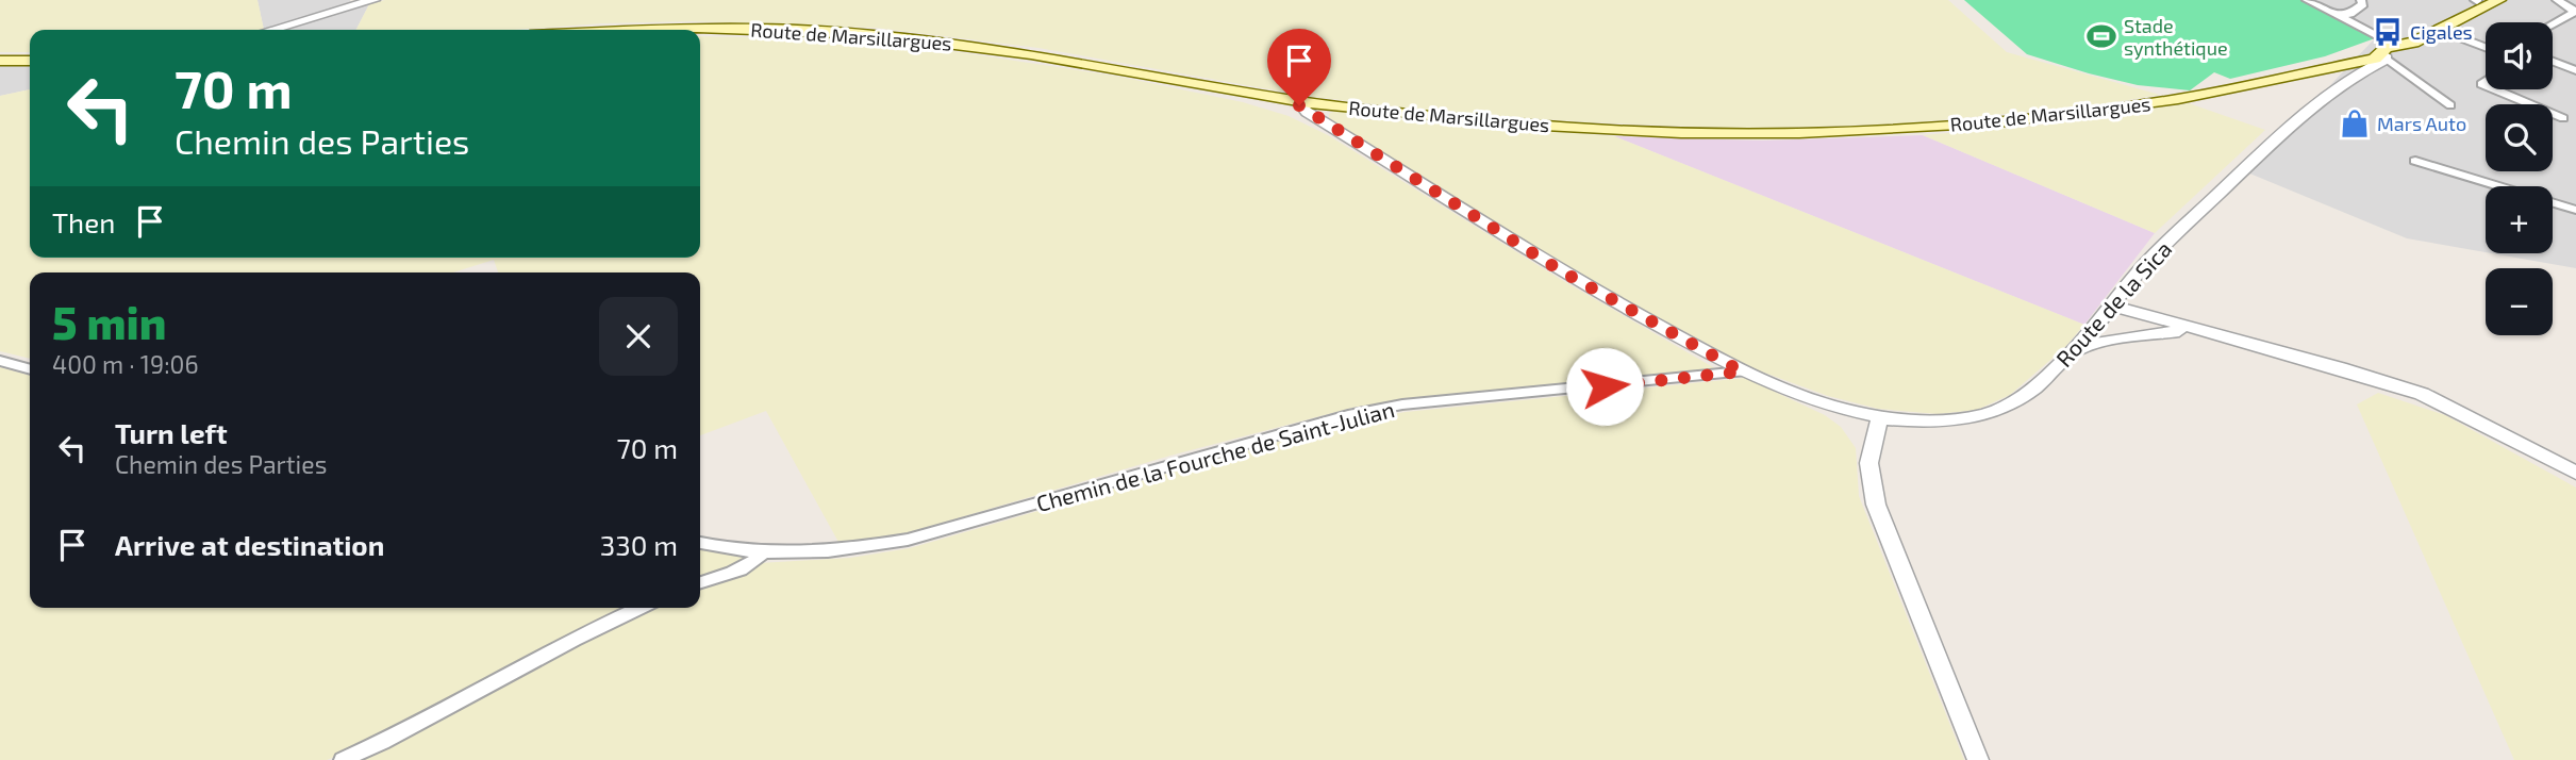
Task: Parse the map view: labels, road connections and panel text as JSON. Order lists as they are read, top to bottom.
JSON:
{
  "streets": {
    "main road": ["Route de Marsillargues"],
    "street": ["Route de la Sica", "Chemin de la Fourche de Saint-Julian"]
  },
  "crossings": [
    ["Route de Marsillargues", "Route de la Sica"],
    ["Route de la Sica", "Chemin de la Fourche de Saint-Julian"]
  ],
  "places": {
    "bus stop": ["Cigales"],
    "sports": ["Stade synthétique"],
    "shop": ["Mars Auto"]
  },
  "page": {
    "map_buttons": ["+", "−"],
    "turn": ["70 m", "Chemin des Parties"],
    "then": "Then",
    "heading": ["5 min", "400 m · 19:06"],
    "list": [
      {
        "name": "Turn left",
        "note": "Chemin des Parties",
        "value": "70 m"
      },
      {
        "name": "Arrive at destination",
        "value": "330 m"
      }
    ]
  }
}
